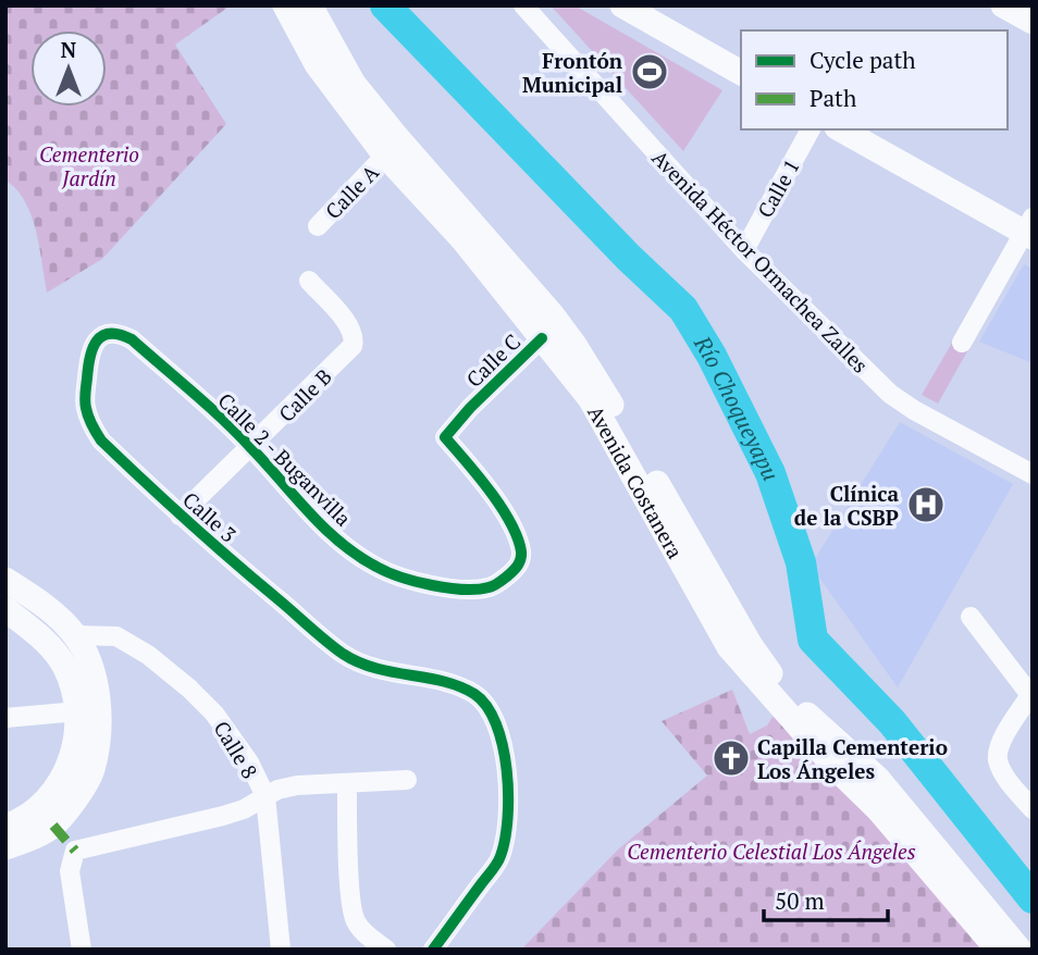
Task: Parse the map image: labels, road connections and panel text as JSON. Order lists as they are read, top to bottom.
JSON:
{
  "streets": {
    "main road": ["Avenida Costanera"],
    "street": [
      "Calle 1",
      "Calle A",
      "Avenida Héctor Ormachea Zalles",
      "Calle C",
      "Calle B",
      "Calle 2 - Buganvilla",
      "Calle 3",
      "Calle 8"
    ]
  },
  "crossings": [
    ["Calle 1", "Avenida Héctor Ormachea Zalles"],
    ["Calle A", "Avenida Costanera"],
    ["Calle C", "Calle 2 - Buganvilla"],
    ["Calle C", "Avenida Costanera"],
    ["Calle B", "Calle 2 - Buganvilla"],
    ["Calle B", "Calle 3"],
    ["Calle 2 - Buganvilla", "Calle 3"]
  ],
  "water": ["Río Choqueyapu"],
  "parks": ["Cementerio Jardín", "Cementerio Celestial Los Ángeles"],
  "places": {
    "sports": ["Frontón Municipal"],
    "hospital": ["Clínica de la CSBP"],
    "church": ["Capilla Cementerio Los Ángeles"]
  },
  "legend": ["Cycle path", "Path"],
  "scale_bar": "50 m",
  "north": "top"
}
